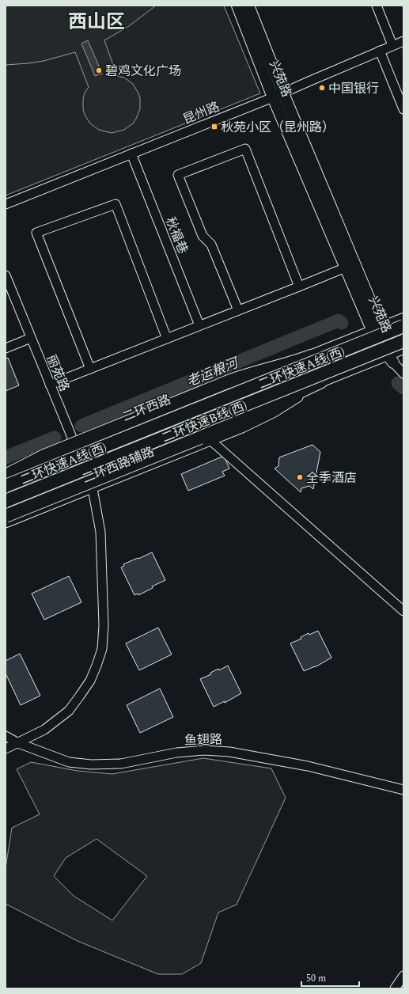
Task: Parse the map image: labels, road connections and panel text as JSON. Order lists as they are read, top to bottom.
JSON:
{
  "streets": {
    "highway": ["二环快速A线(西)", "二环快速B线(西)"],
    "main road": ["兴苑路", "二环西路"],
    "street": [
      "昆州路",
      "秋福巷",
      "丽苑路",
      "二环西路辅路",
      "鱼翅路"
    ]
  },
  "crossings": [
    ["兴苑路", "昆州路"],
    ["兴苑路", "二环西路"],
    ["昆州路", "秋福巷"],
    ["丽苑路", "二环西路"],
    ["丽苑路", "二环西路辅路"],
    ["丽苑路", "鱼翅路"]
  ],
  "districts": ["西山区"],
  "water": ["老运粮河"],
  "places": {
    "other": ["碧鸡文化广场", "中国银行", "全季酒店"],
    "transit": ["秋苑小区（昆州路）"]
  },
  "scale_bar": "50 m"
}
